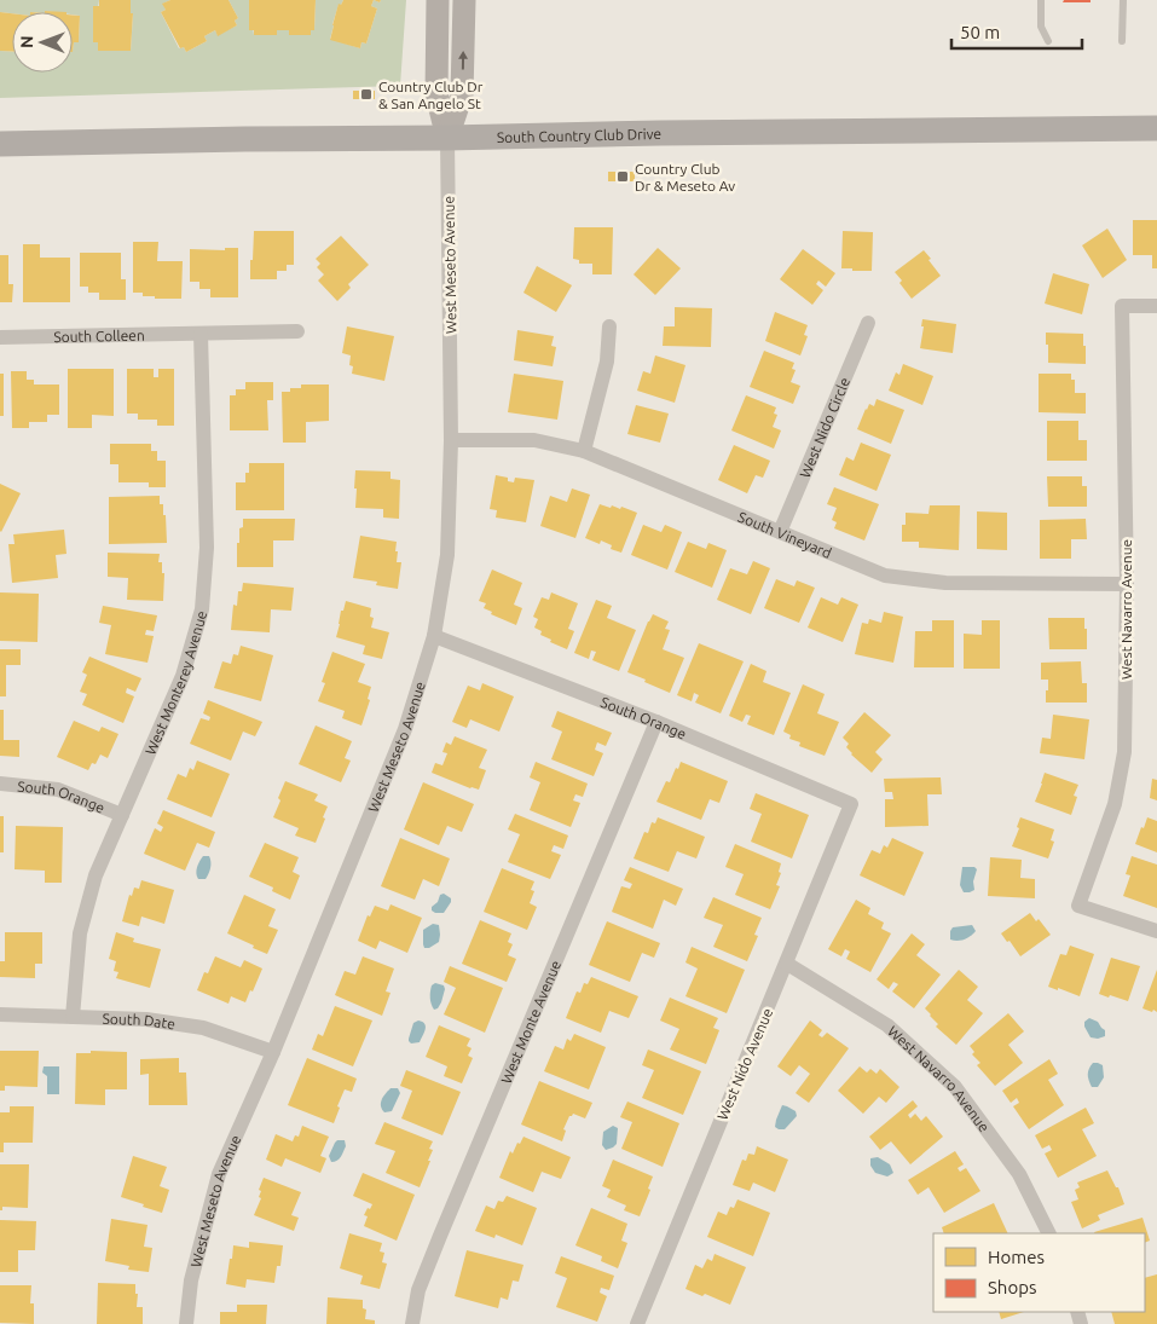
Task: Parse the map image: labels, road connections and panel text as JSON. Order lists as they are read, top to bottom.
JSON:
{
  "streets": {
    "main road": ["South Country Club Drive"],
    "street": [
      "West Meseto Avenue",
      "South Colleen",
      "West Nido Circle",
      "South Vineyard",
      "West Navarro Avenue",
      "West Monterey Avenue",
      "South Orange",
      "South Date",
      "West Monte Avenue",
      "West Nido Avenue"
    ]
  },
  "crossings": [
    ["South Country Club Drive", "West Meseto Avenue"],
    ["West Meseto Avenue", "South Vineyard"],
    ["West Meseto Avenue", "South Orange"],
    ["West Meseto Avenue", "South Date"],
    ["South Colleen", "West Monterey Avenue"],
    ["West Nido Circle", "South Vineyard"],
    ["South Vineyard", "West Navarro Avenue"],
    ["West Navarro Avenue", "West Nido Avenue"],
    ["West Monterey Avenue", "South Orange"],
    ["West Monterey Avenue", "South Date"],
    ["South Orange", "West Monte Avenue"],
    ["South Orange", "West Nido Avenue"]
  ],
  "places": {
    "transit": ["Country Club Dr & San Angelo St", "Country Club Dr & Meseto Av"]
  },
  "legend": ["Homes", "Shops"],
  "scale_bar": "50 m",
  "north": "left"
}
